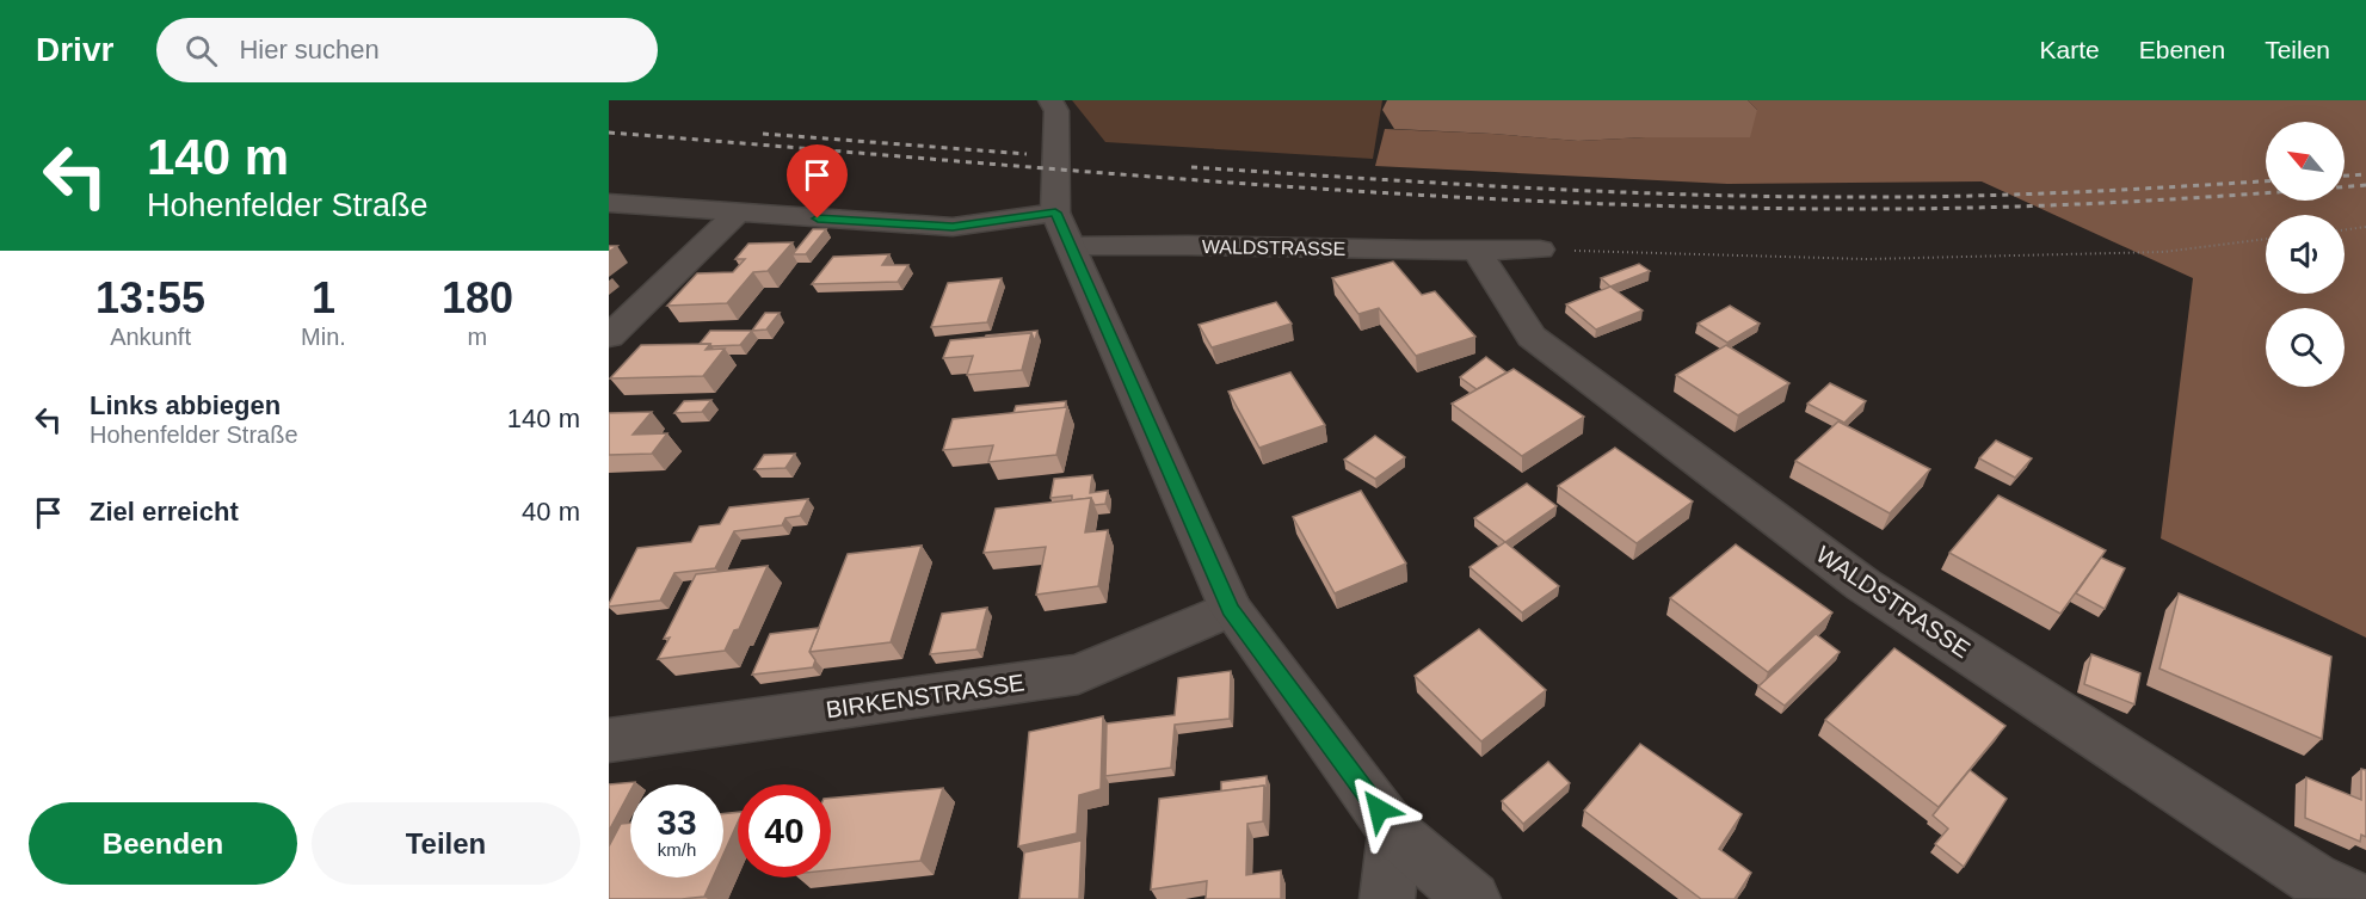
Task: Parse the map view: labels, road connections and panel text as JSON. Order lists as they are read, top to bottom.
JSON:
{
  "streets": {
    "street": ["WALDSTRASSE", "BIRKENSTRASSE"]
  },
  "north": "top left",
  "page": {
    "header": "Drivr",
    "search": "Hier suchen",
    "nav": ["Karte", "Ebenen", "Teilen"],
    "turn": ["140 m", "Hohenfelder Straße"],
    "eta": [
      "13:55",
      "Ankunft",
      "1",
      "Min.",
      "180",
      "m"
    ],
    "list": [
      {
        "name": "Links abbiegen",
        "note": "Hohenfelder Straße",
        "value": "140 m"
      },
      {
        "name": "Ziel erreicht",
        "value": "40 m"
      }
    ],
    "speed": "33 km/h",
    "limit": "40",
    "buttons": ["Beenden", "Teilen"]
  }
}
